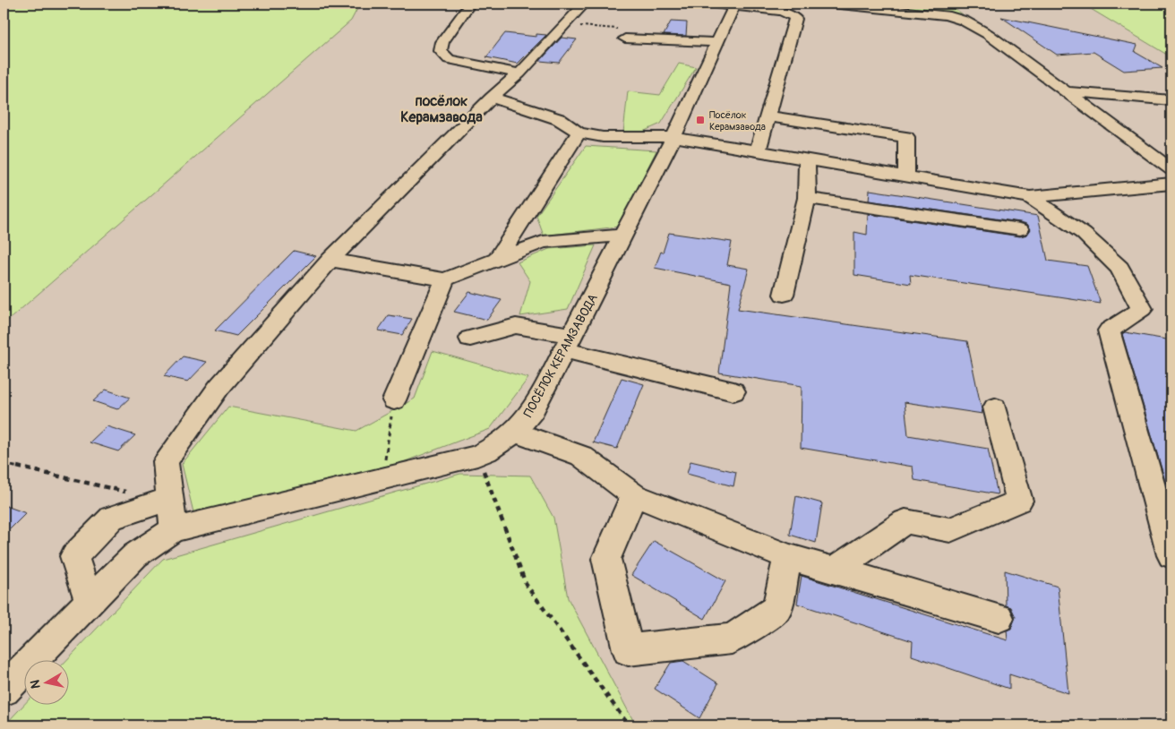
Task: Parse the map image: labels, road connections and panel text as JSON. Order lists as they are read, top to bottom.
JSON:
{
  "streets": {
    "street": ["ПОСЁЛОК КЕРАМЗАВОДА"]
  },
  "districts": ["посёлок Керамзавода"],
  "places": {
    "transit": ["Посёлок Керамзавода"]
  },
  "north": "left"
}
